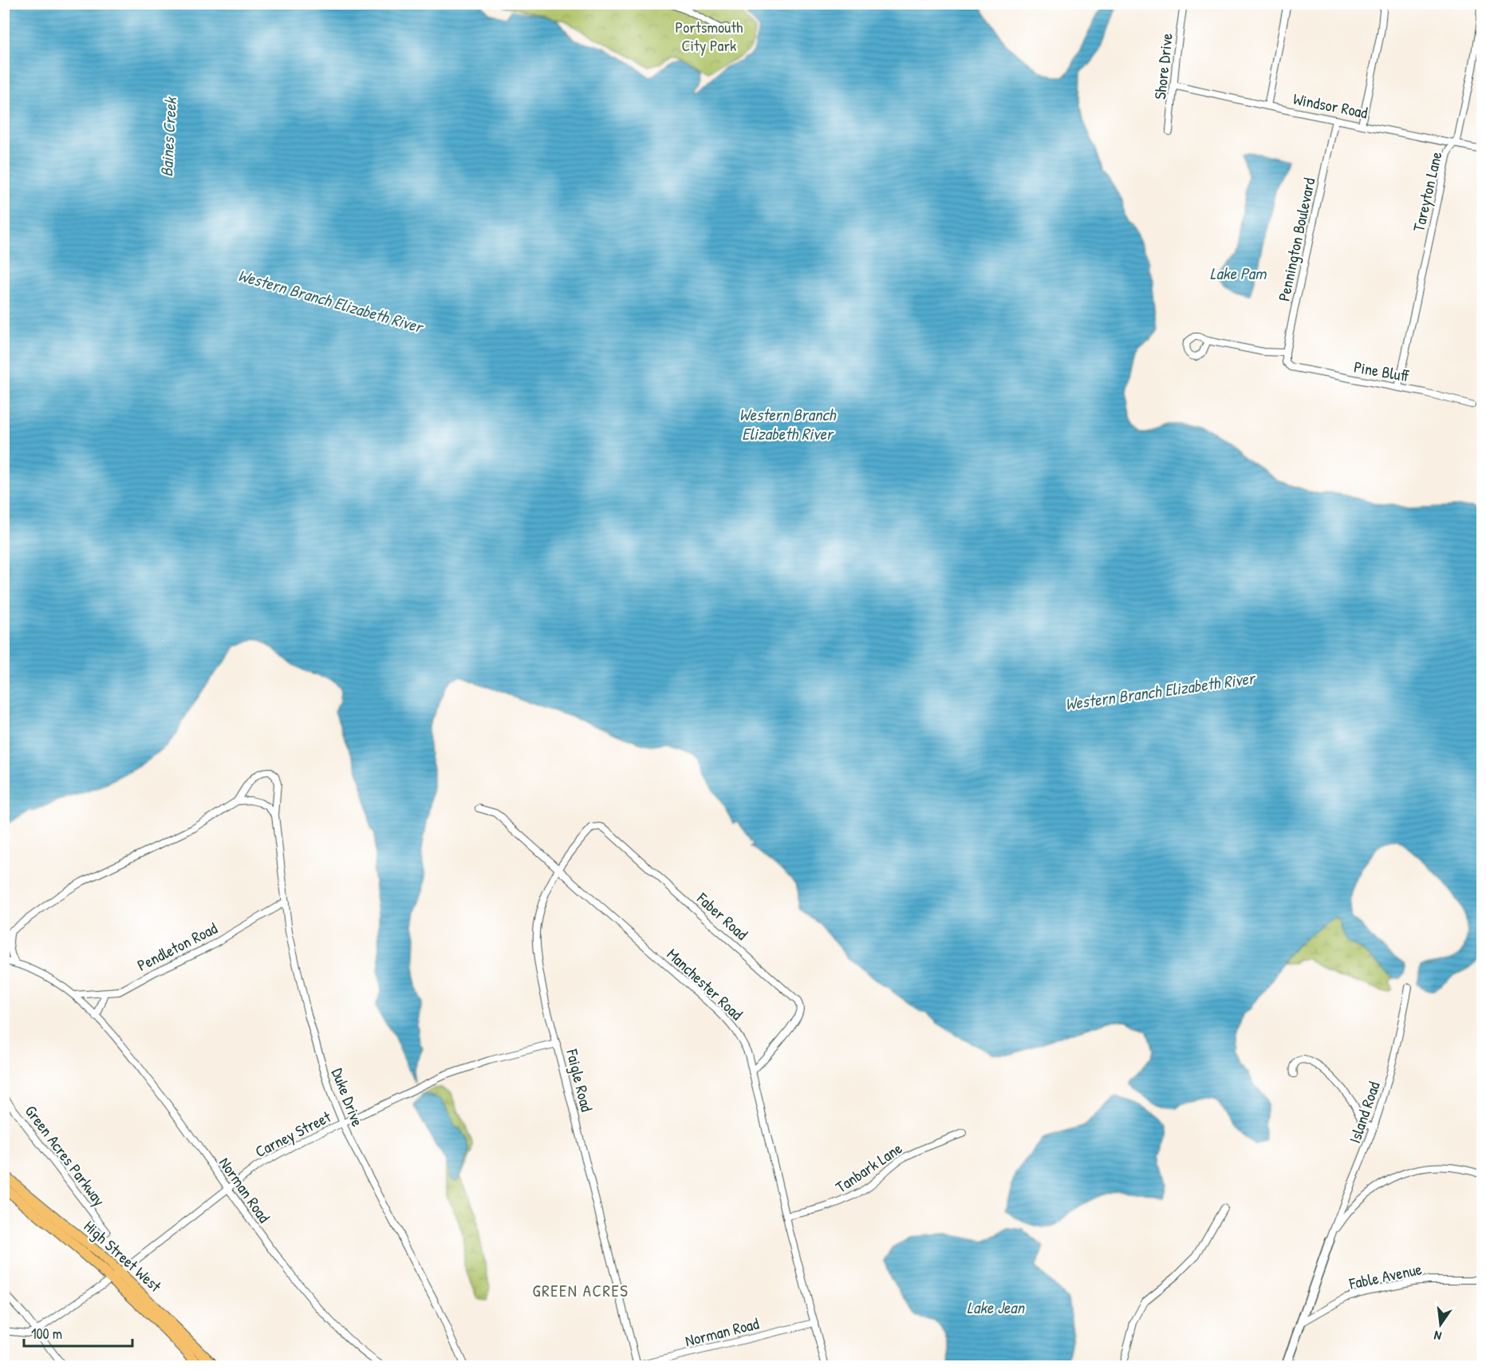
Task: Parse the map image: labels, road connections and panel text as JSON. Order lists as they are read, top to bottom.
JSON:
{
  "streets": {
    "main road": ["High Street West"],
    "street": [
      "Shore Drive",
      "Windsor Road",
      "Tareyton Lane",
      "Pennington Boulevard",
      "Pine Bluff",
      "Faber Road",
      "Pendleton Road",
      "Manchester Road",
      "Faigle Road",
      "Duke Drive",
      "Island Road",
      "Carney Street",
      "Green Acres Parkway",
      "Tanbark Lane",
      "Norman Road",
      "Fable Avenue"
    ]
  },
  "crossings": [
    ["Shore Drive", "Windsor Road"],
    ["Windsor Road", "Tareyton Lane"],
    ["Windsor Road", "Pennington Boulevard"],
    ["Tareyton Lane", "Pine Bluff"],
    ["Pennington Boulevard", "Pine Bluff"],
    ["Faber Road", "Manchester Road"],
    ["Faber Road", "Faigle Road"],
    ["Pendleton Road", "Duke Drive"],
    ["Pendleton Road", "Norman Road"],
    ["Manchester Road", "Faigle Road"],
    ["Manchester Road", "Tanbark Lane"],
    ["Manchester Road", "Norman Road"],
    ["Faigle Road", "Carney Street"],
    ["Faigle Road", "Norman Road"],
    ["Duke Drive", "Carney Street"],
    ["Carney Street", "Norman Road"],
    ["Carney Street", "High Street West"]
  ],
  "districts": ["GREEN ACRES"],
  "water": [
    "Baines Creek",
    "Lake Pam",
    "Western Branch Elizabeth River",
    "Lake Jean"
  ],
  "parks": ["Portsmouth City Park"],
  "scale_bar": "100 m",
  "north": "bottom"
}
